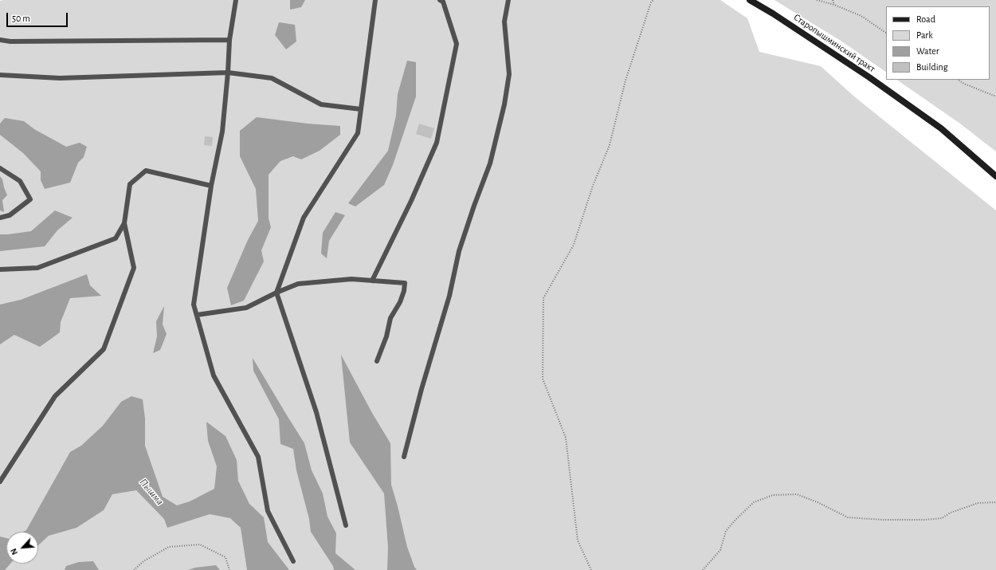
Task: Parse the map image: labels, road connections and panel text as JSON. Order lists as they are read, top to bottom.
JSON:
{
  "streets": {
    "street": ["Старопышминский тракт"]
  },
  "water": ["Пышма"],
  "legend": [
    "Road",
    "Park",
    "Water",
    "Building"
  ],
  "scale_bar": "50 m",
  "north": "bottom left"
}
